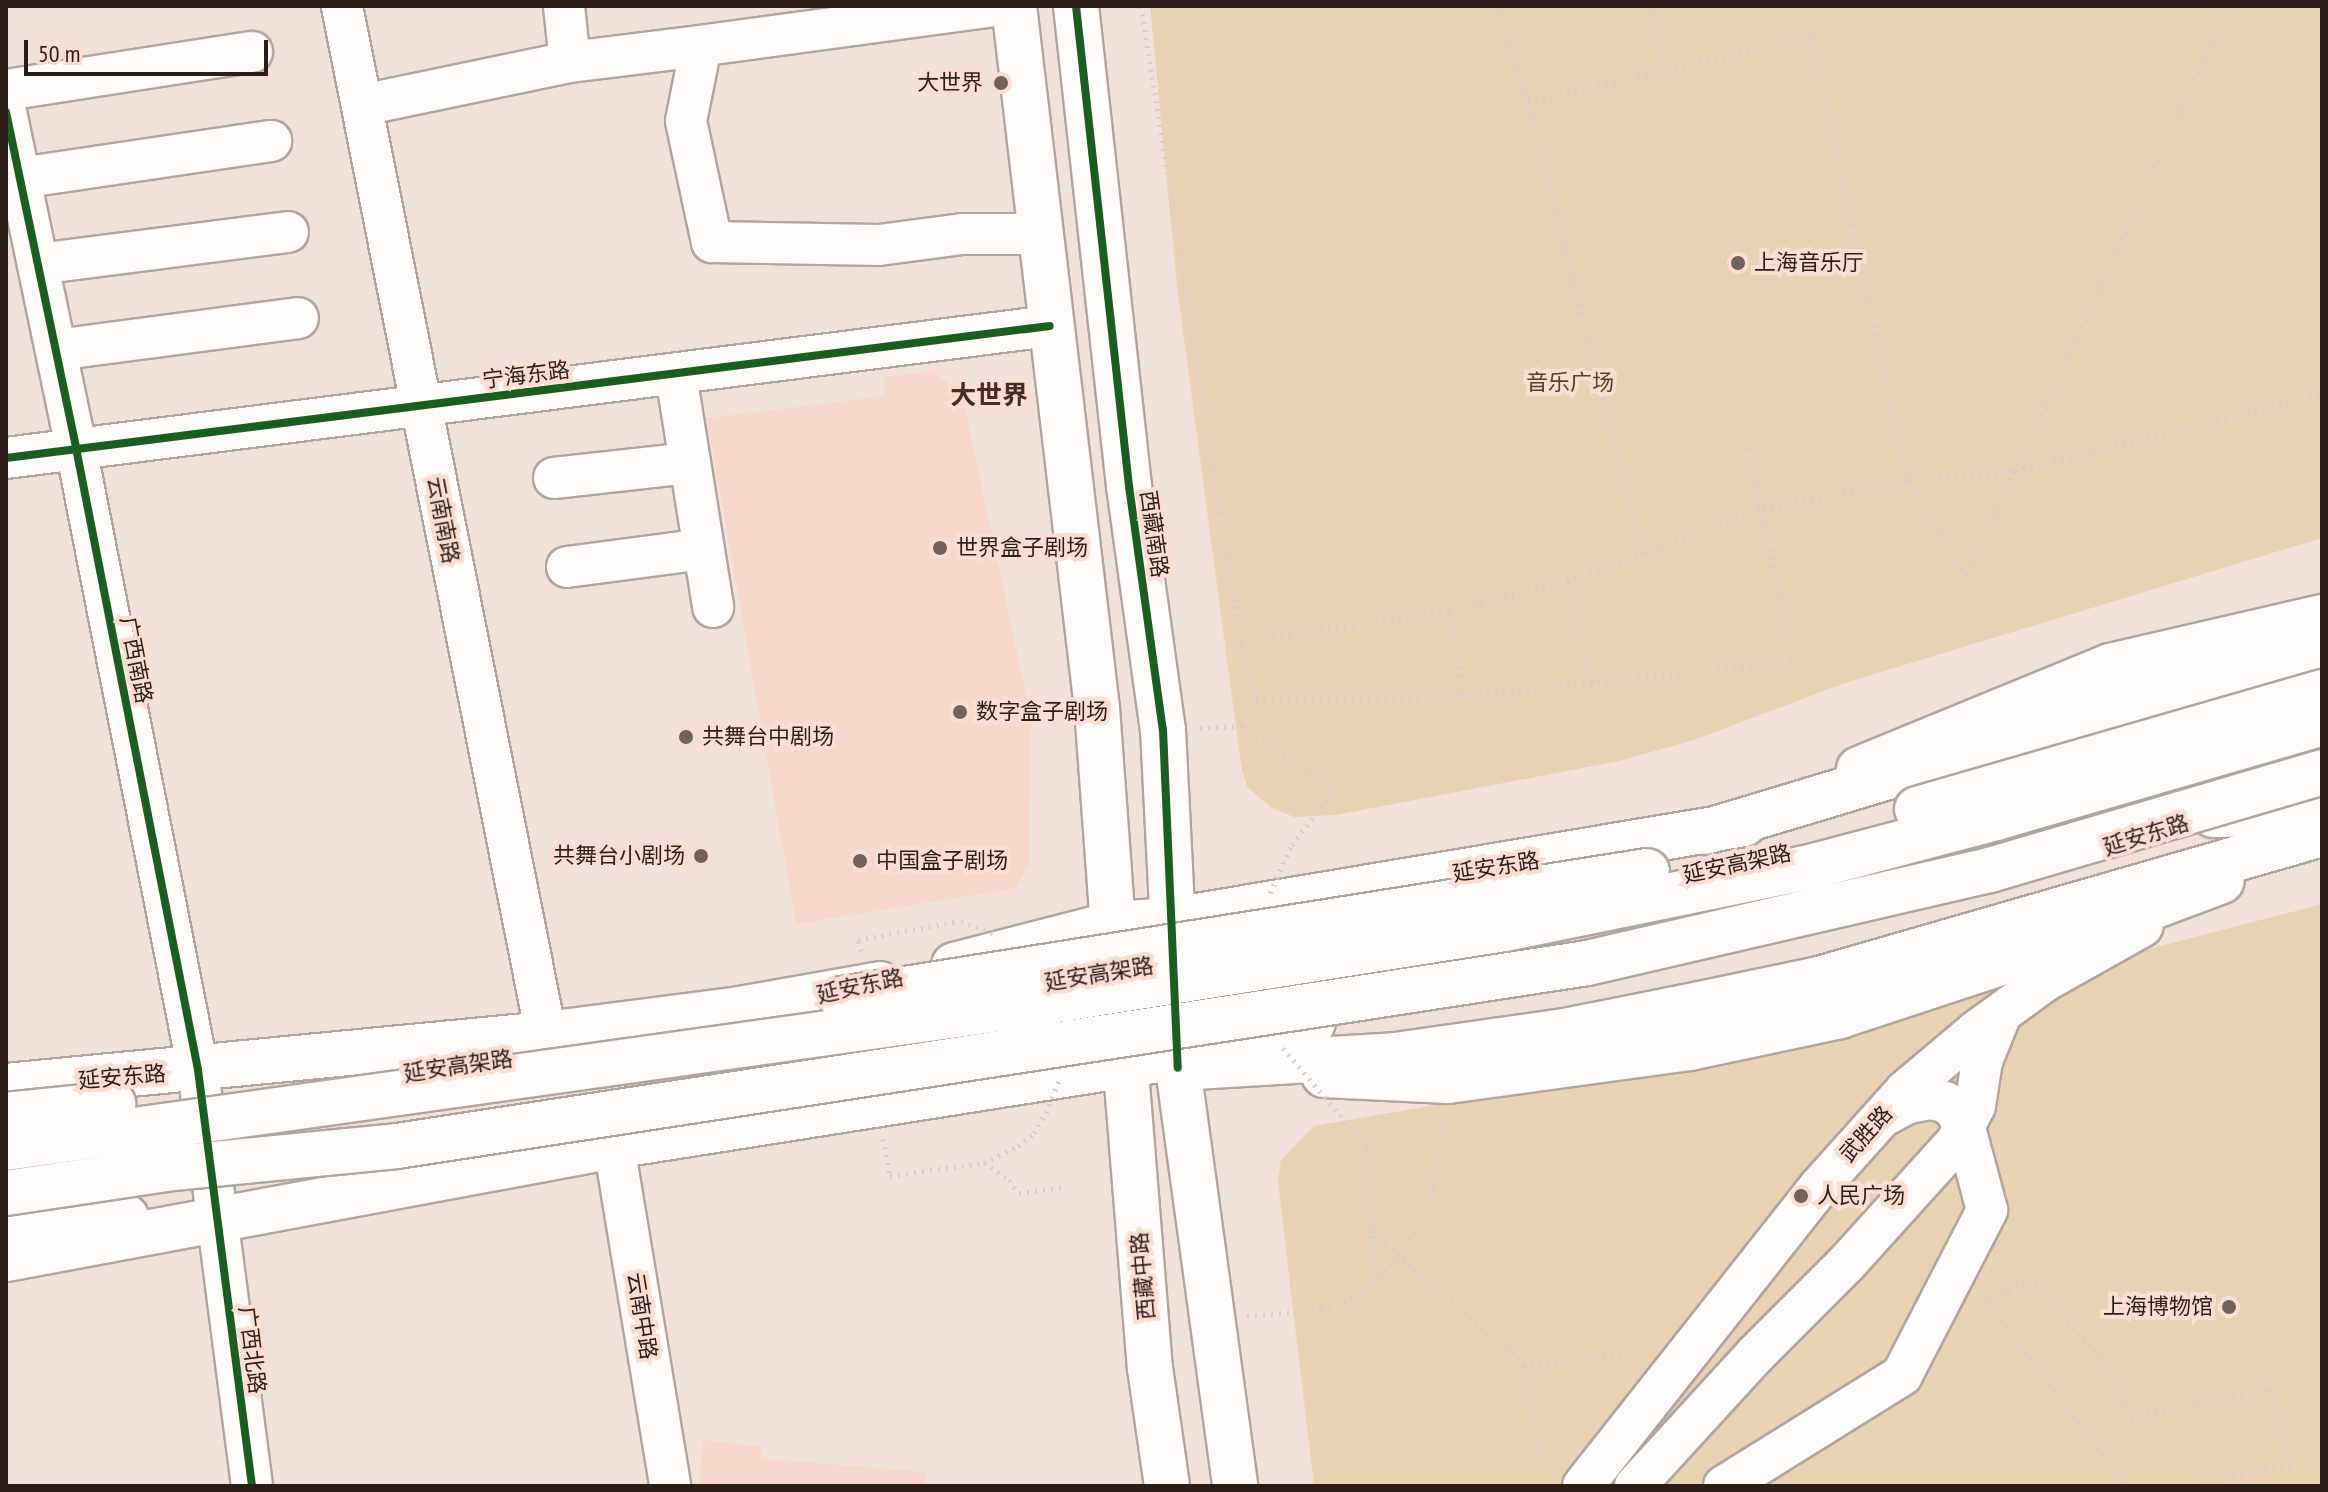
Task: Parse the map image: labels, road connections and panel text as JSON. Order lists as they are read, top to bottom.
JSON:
{
  "streets": {
    "main road": [
      "西藏南路",
      "延安东路",
      "延安高架路",
      "西藏中路"
    ],
    "street": [
      "宁海东路",
      "云南南路",
      "广西南路",
      "武胜路",
      "云南中路",
      "广西北路"
    ]
  },
  "crossings": [
    ["宁海东路", "云南南路"],
    ["宁海东路", "广西南路"],
    ["云南南路", "延安东路"],
    ["西藏南路", "延安东路"],
    ["广西南路", "延安东路"],
    ["广西南路", "广西北路"],
    ["延安东路", "武胜路"],
    ["延安东路", "西藏中路"],
    ["延安东路", "云南中路"],
    ["延安东路", "广西北路"]
  ],
  "districts": ["大世界"],
  "parks": ["音乐广场"],
  "places": [
    "大世界",
    "上海音乐厅",
    "世界盒子剧场",
    "数字盒子剧场",
    "共舞台中剧场",
    "共舞台小剧场",
    "中国盒子剧场",
    "人民广场",
    "上海博物馆"
  ],
  "scale_bar": "50 m"
}
